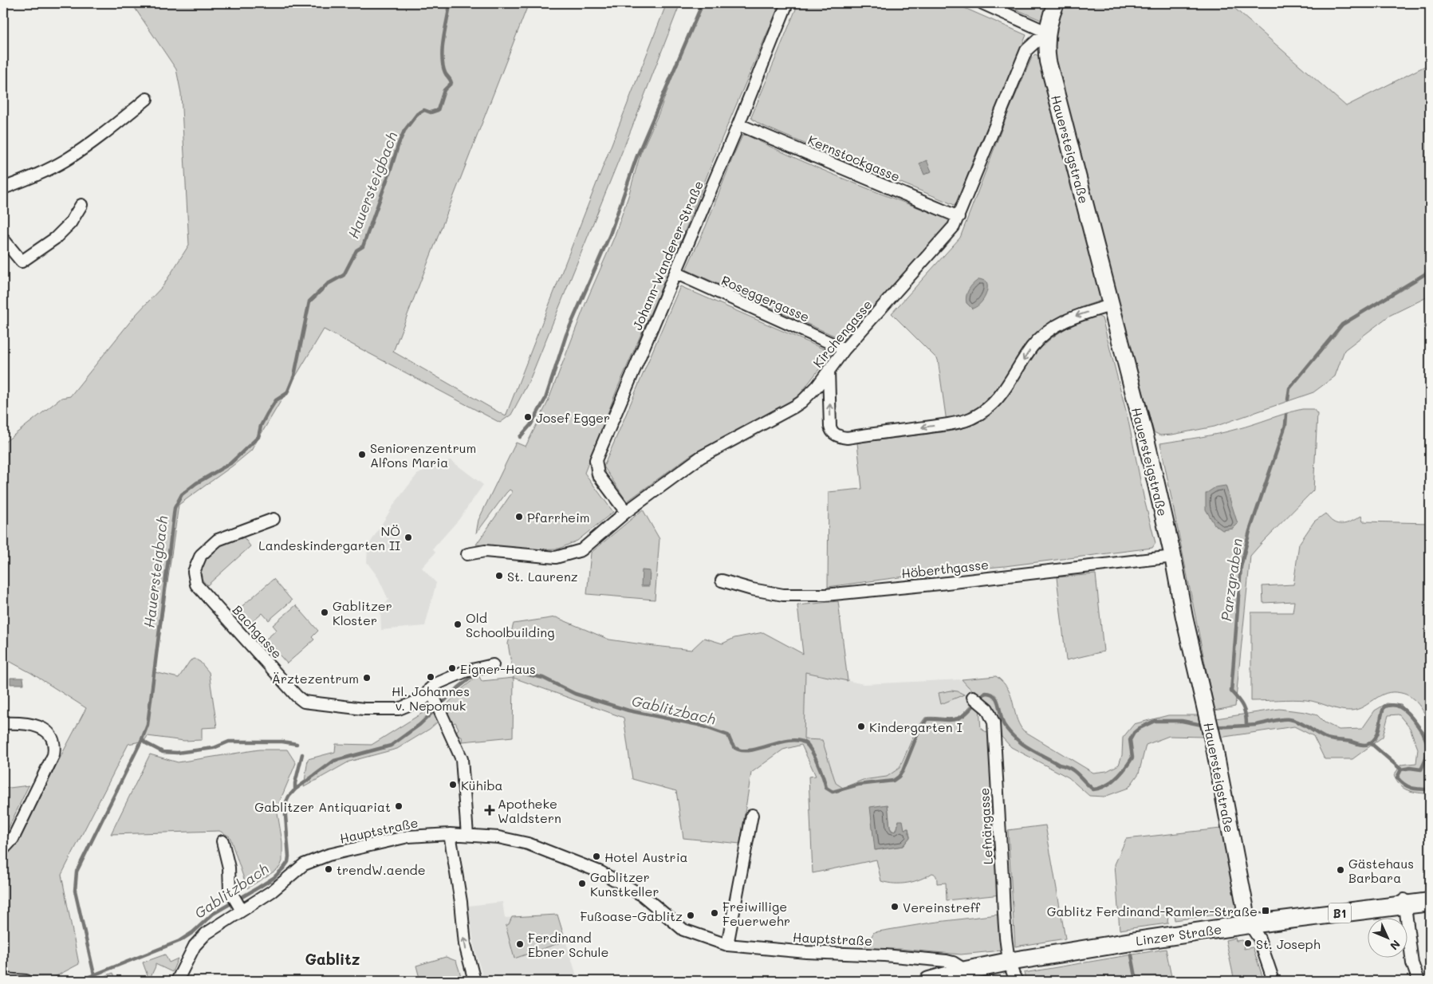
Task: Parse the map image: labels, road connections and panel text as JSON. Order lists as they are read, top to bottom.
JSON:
{
  "streets": {
    "main road": ["B1", "Linzer Straße"],
    "street": [
      "Hauersteigstraße",
      "Kernstockgasse",
      "Johann-Wanderer-Straße",
      "Roseggergasse",
      "Kirchengasse",
      "Höberthgasse",
      "Bachgasse",
      "Lefnärgasse",
      "Hauptstraße"
    ]
  },
  "crossings": [
    ["Hauersteigstraße", "Kirchengasse"],
    ["Hauersteigstraße", "Höberthgasse"],
    ["Hauersteigstraße", "Linzer Straße"],
    ["Kernstockgasse", "Johann-Wanderer-Straße"],
    ["Kernstockgasse", "Kirchengasse"],
    ["Johann-Wanderer-Straße", "Roseggergasse"],
    ["Johann-Wanderer-Straße", "Kirchengasse"],
    ["Roseggergasse", "Kirchengasse"],
    ["Lefnärgasse", "Linzer Straße"],
    ["Hauptstraße", "Linzer Straße"]
  ],
  "districts": ["Gablitz"],
  "water": ["Hauersteigbach", "Parzgraben", "Gablitzbach"],
  "places": {
    "other": [
      "Josef Egger",
      "Seniorenzentrum Alfons Maria",
      "Pfarrheim",
      "NÖ Landeskindergarten II",
      "St. Laurenz",
      "Gablitzer Kloster",
      "Old Schoolbuilding",
      "Eigner-Haus",
      "Hl. Johannes v. Nepomuk",
      "Ärztezentrum",
      "Kindergarten I",
      "Kühiba",
      "Gablitzer Antiquariat",
      "Hotel Austria",
      "trendW.aende",
      "Gästehaus Barbara",
      "Gablitzer Kunstkeller",
      "Vereinstreff",
      "Freiwillige Feuerwehr",
      "Fußoase-Gablitz",
      "St. Joseph",
      "Ferdinand Ebner Schule"
    ],
    "health": ["Apotheke Waldstern"],
    "transit": ["Gablitz Ferdinand-Ramler-Straße"]
  },
  "north": "bottom right"
}
